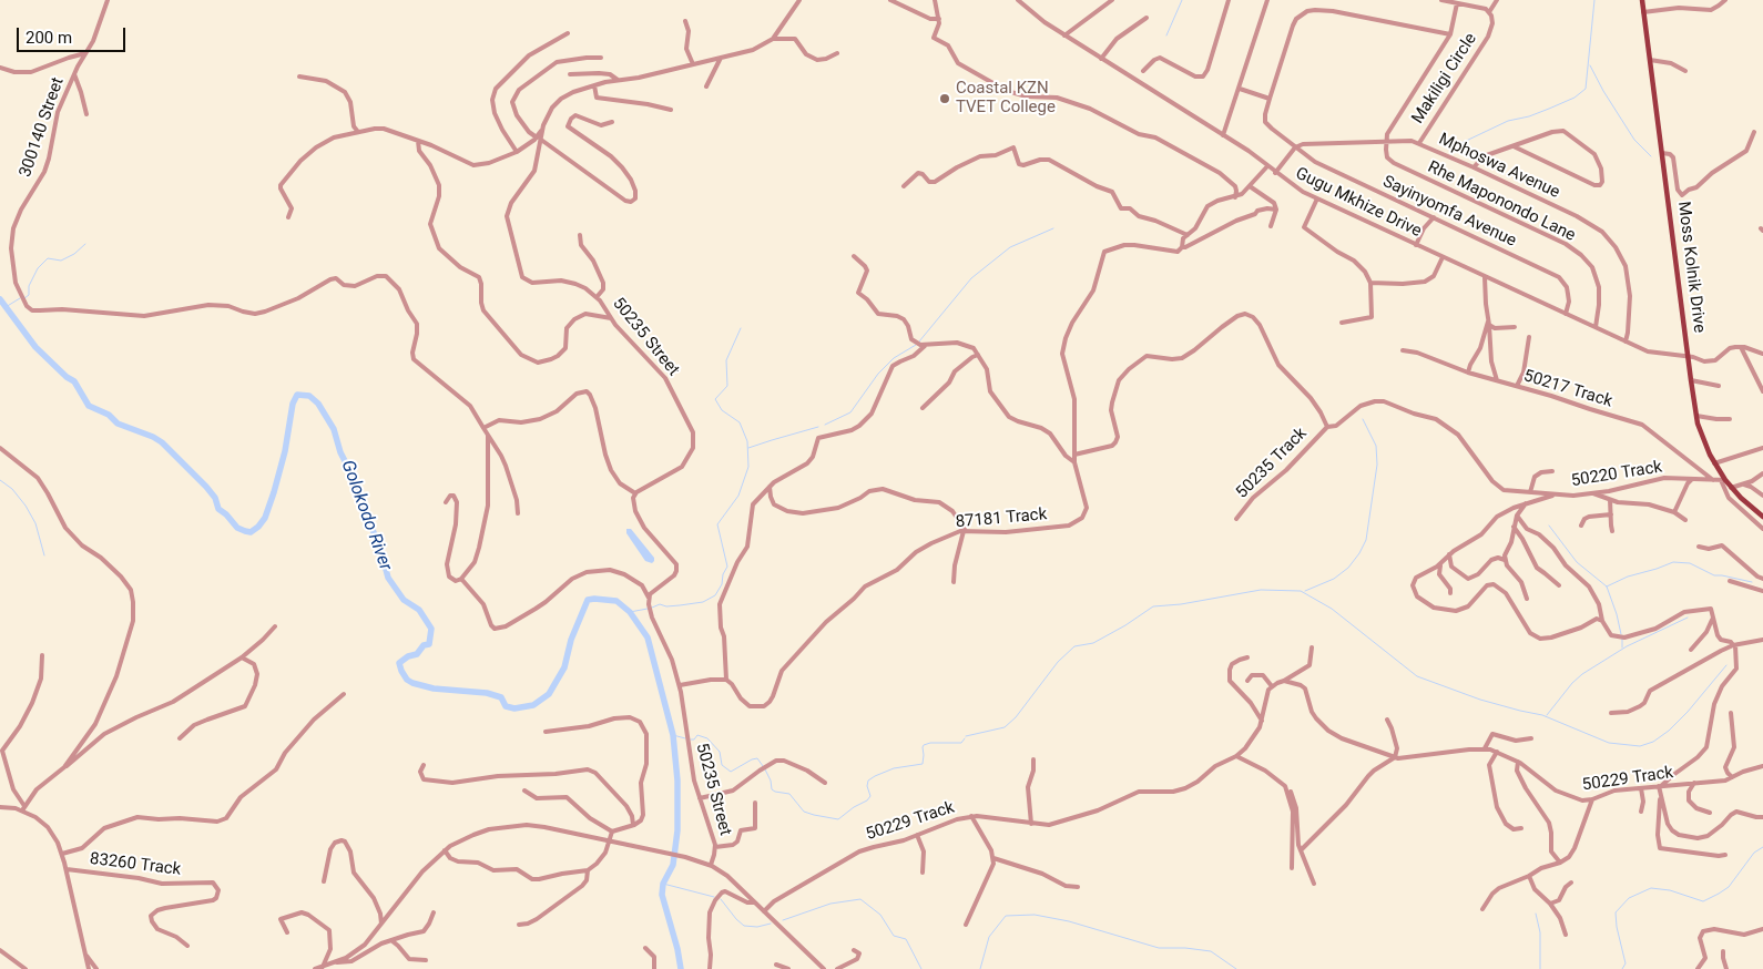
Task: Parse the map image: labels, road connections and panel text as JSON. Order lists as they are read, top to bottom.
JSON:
{
  "streets": {
    "main road": ["Moss Kolnik Drive"],
    "street": [
      "Makiligi Circle",
      "300140 Street",
      "Mphoswa Avenue",
      "Rhe Maponondo Lane",
      "Gugu Mkhize Drive",
      "Sayinyomfa Avenue",
      "50235 Street",
      "50217 Track",
      "50235 Track",
      "50220 Track",
      "87181 Track",
      "50229 Track",
      "83260 Track"
    ]
  },
  "crossings": [
    ["Makiligi Circle", "Mphoswa Avenue"],
    ["Mphoswa Avenue", "Rhe Maponondo Lane"],
    ["Mphoswa Avenue", "Gugu Mkhize Drive"],
    ["Mphoswa Avenue", "Sayinyomfa Avenue"],
    ["Rhe Maponondo Lane", "Gugu Mkhize Drive"],
    ["Gugu Mkhize Drive", "Sayinyomfa Avenue"],
    ["Gugu Mkhize Drive", "Moss Kolnik Drive"],
    ["Moss Kolnik Drive", "50220 Track"],
    ["50217 Track", "50220 Track"],
    ["50235 Track", "50220 Track"]
  ],
  "water": ["Golokodo River"],
  "places": ["Coastal KZN TVET College"],
  "scale_bar": "200 m"
}
